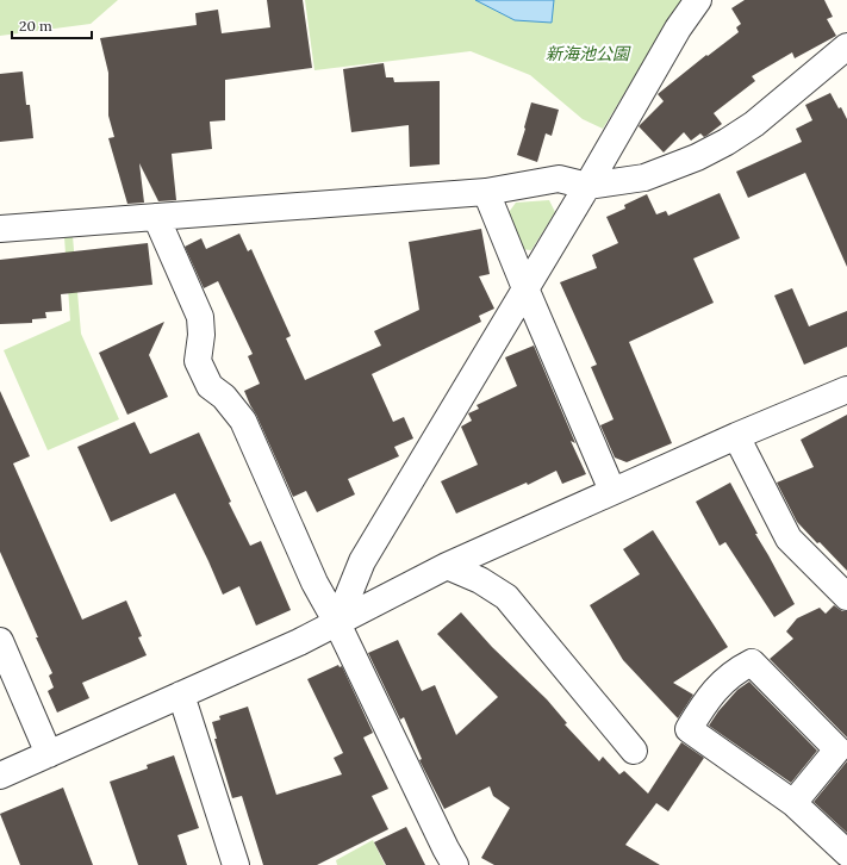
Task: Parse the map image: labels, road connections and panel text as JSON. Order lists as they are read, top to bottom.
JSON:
{
  "parks": ["新海池公園"],
  "scale_bar": "20 m"
}
